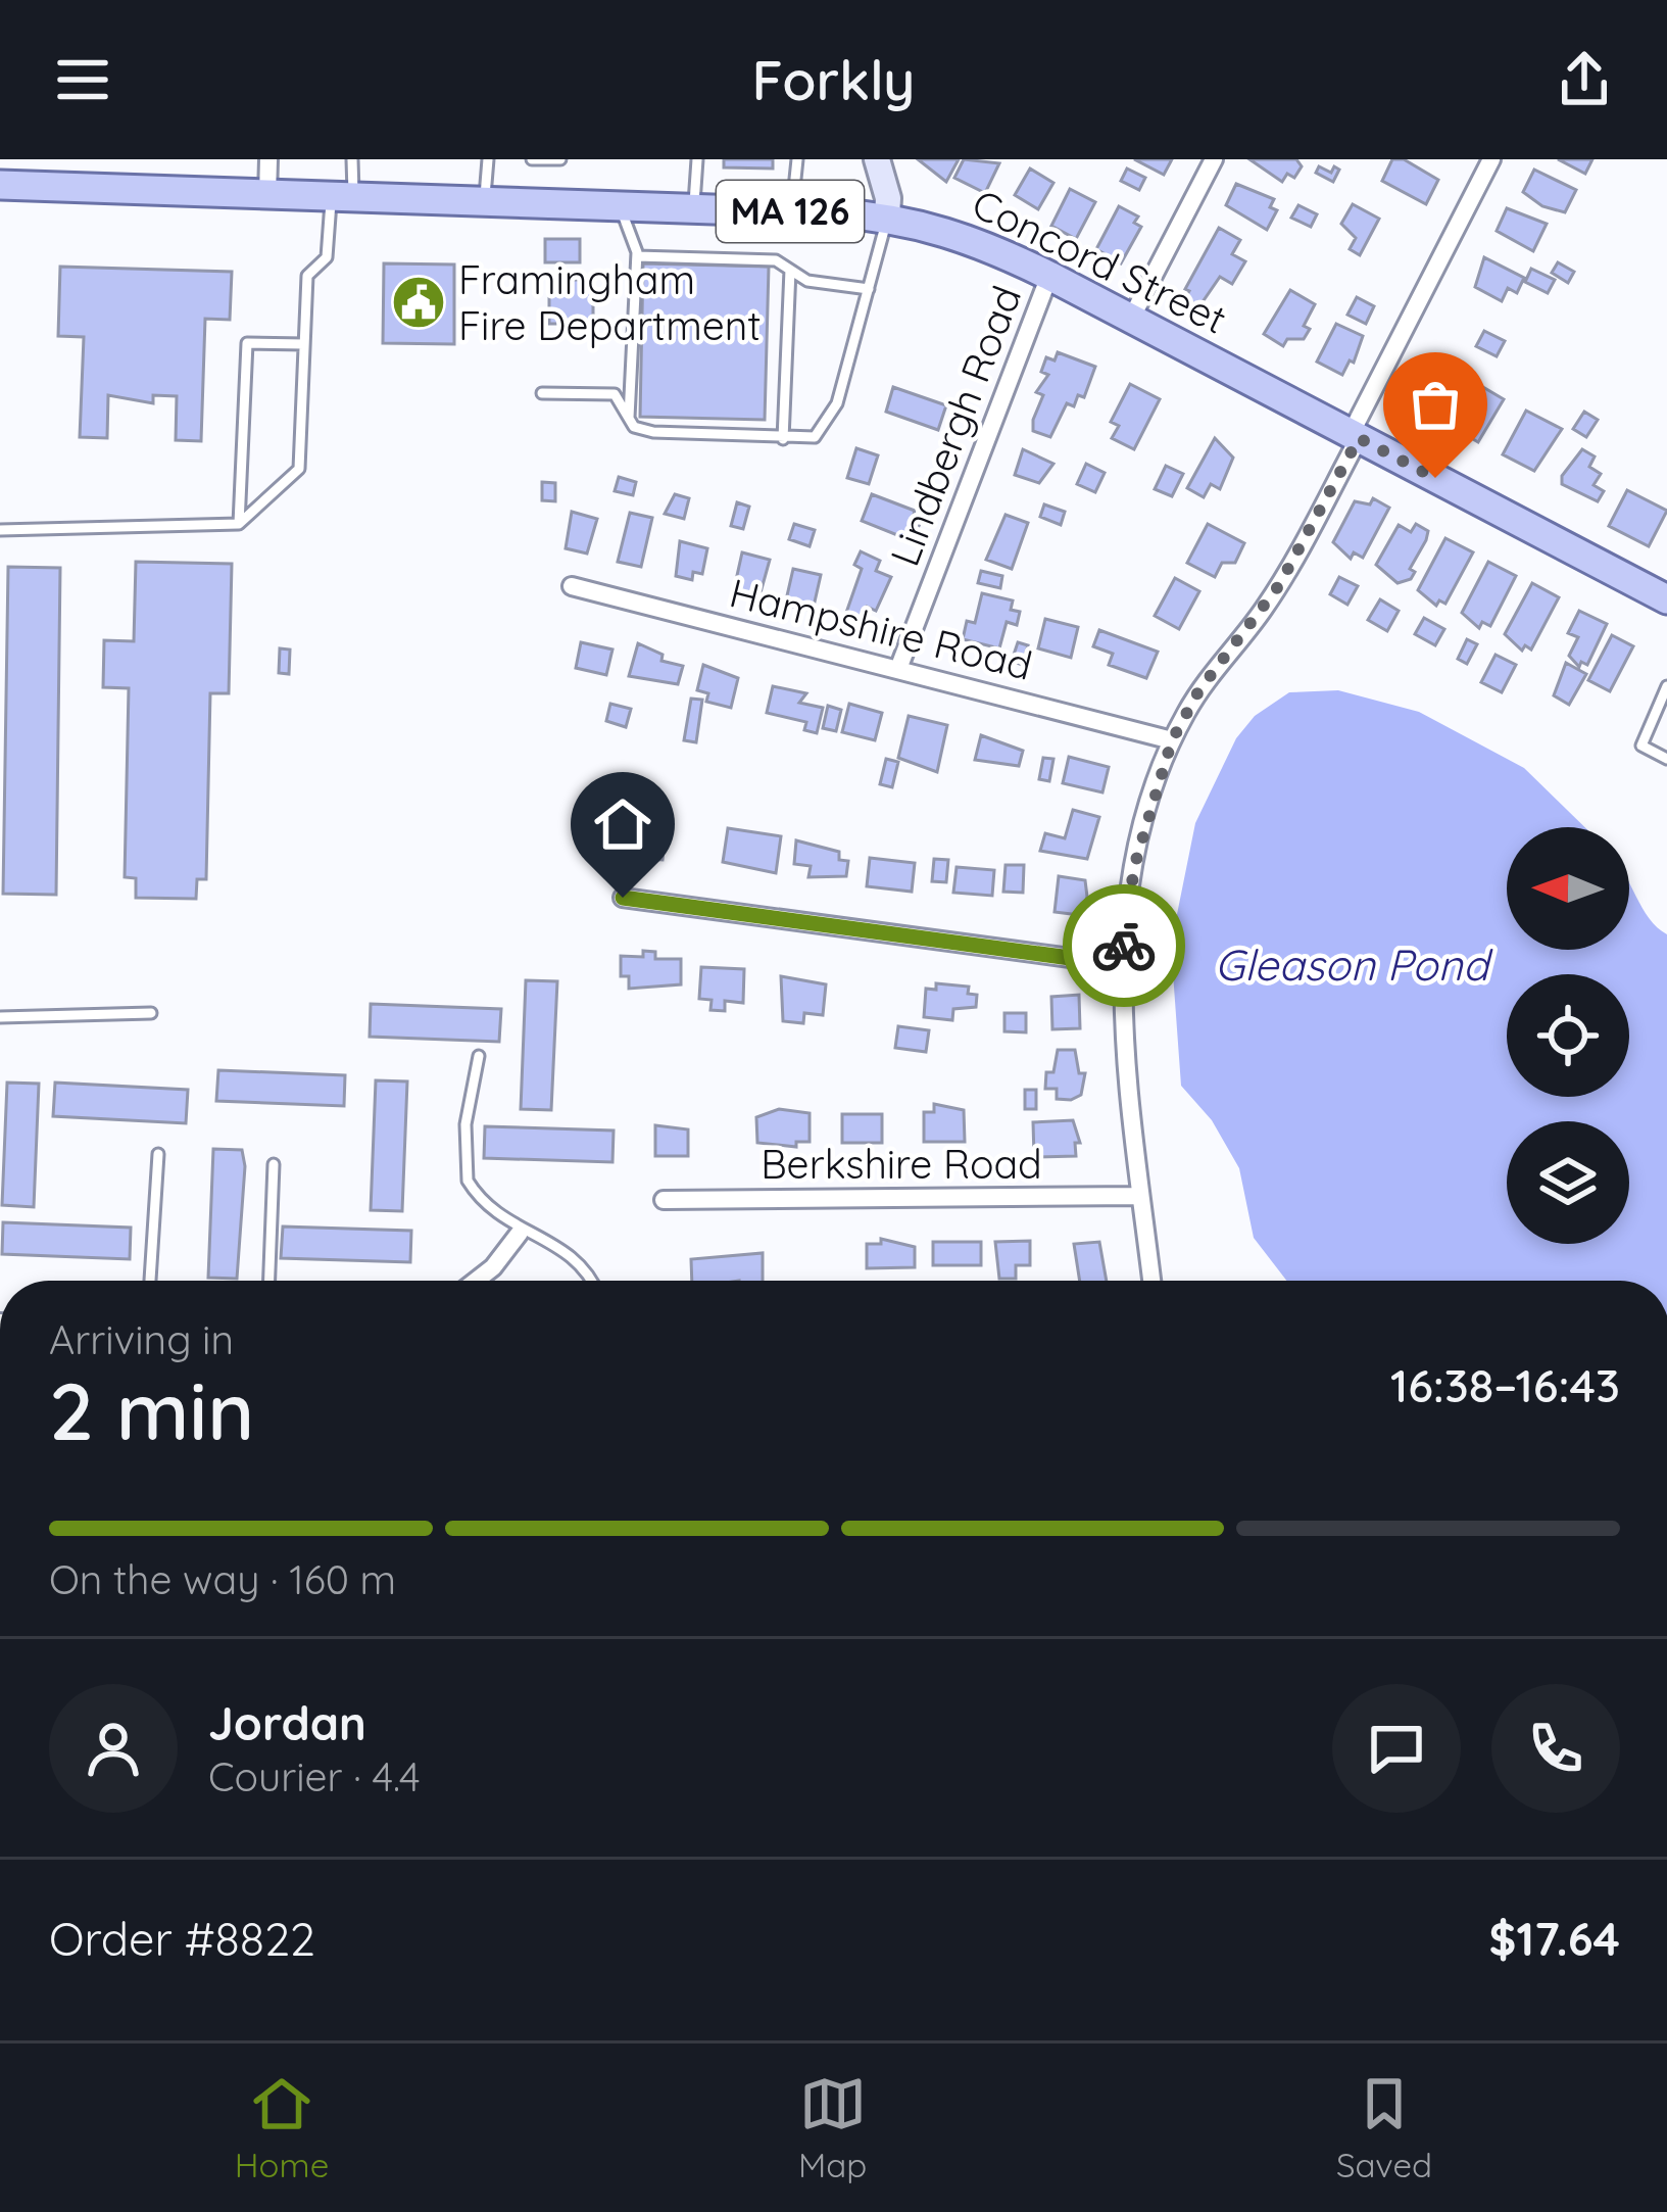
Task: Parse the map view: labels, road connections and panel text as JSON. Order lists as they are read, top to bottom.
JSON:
{
  "streets": {
    "main road": ["MA 126", "Concord Street"],
    "street": ["Lindbergh Road", "Hampshire Road", "Berkshire Road"]
  },
  "crossings": [
    ["Concord Street", "Lindbergh Road"],
    ["Lindbergh Road", "Hampshire Road"]
  ],
  "water": ["Gleason Pond"],
  "places": {
    "public building": ["Framingham Fire Department"]
  },
  "north": "left",
  "page": {
    "header": "Forkly",
    "heading": ["2 min", "Arriving in", "16:38–16:43"],
    "panel": [
      "Jordan",
      "Courier · 4.4",
      "Order #8822",
      "$17.64"
    ],
    "bar": "On the way · 160 m",
    "tabs": ["Home", "Map", "Saved"]
  }
}
